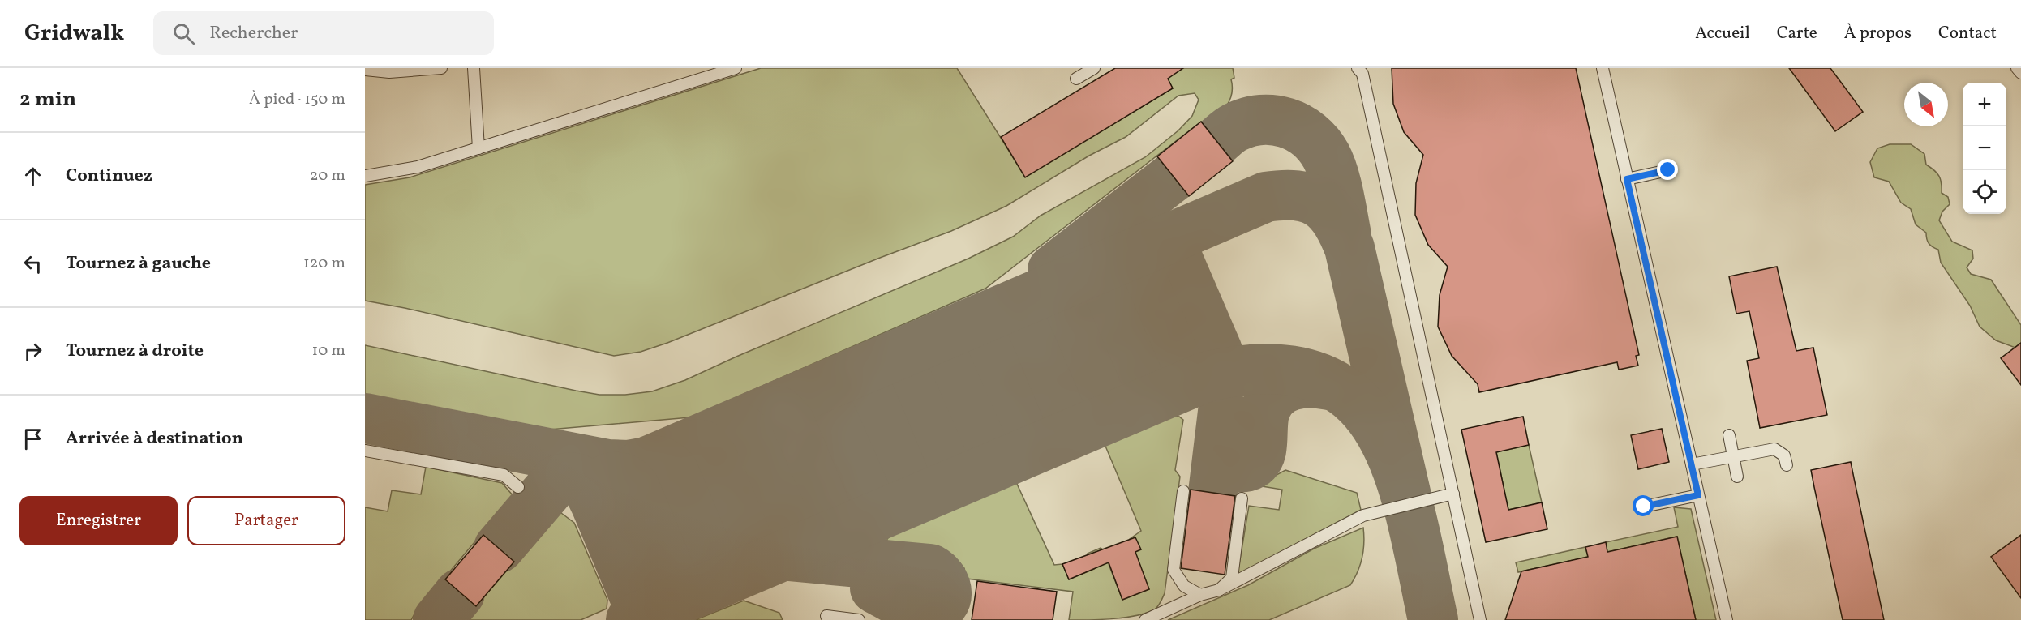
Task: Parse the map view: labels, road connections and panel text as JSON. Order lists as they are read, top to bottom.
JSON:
{
  "north": "bottom right",
  "page": {
    "header": "Gridwalk",
    "search": "Rechercher",
    "nav": [
      "Accueil",
      "Carte",
      "À propos",
      "Contact"
    ],
    "heading": ["2 min", "À pied · 150 m"],
    "map_buttons": ["+", "−"],
    "list": [
      ["Continuez", "20 m"],
      ["Tournez à gauche", "120 m"],
      ["Tournez à droite", "10 m"],
      "Arrivée à destination"
    ],
    "buttons": ["Enregistrer", "Partager"]
  }
}
